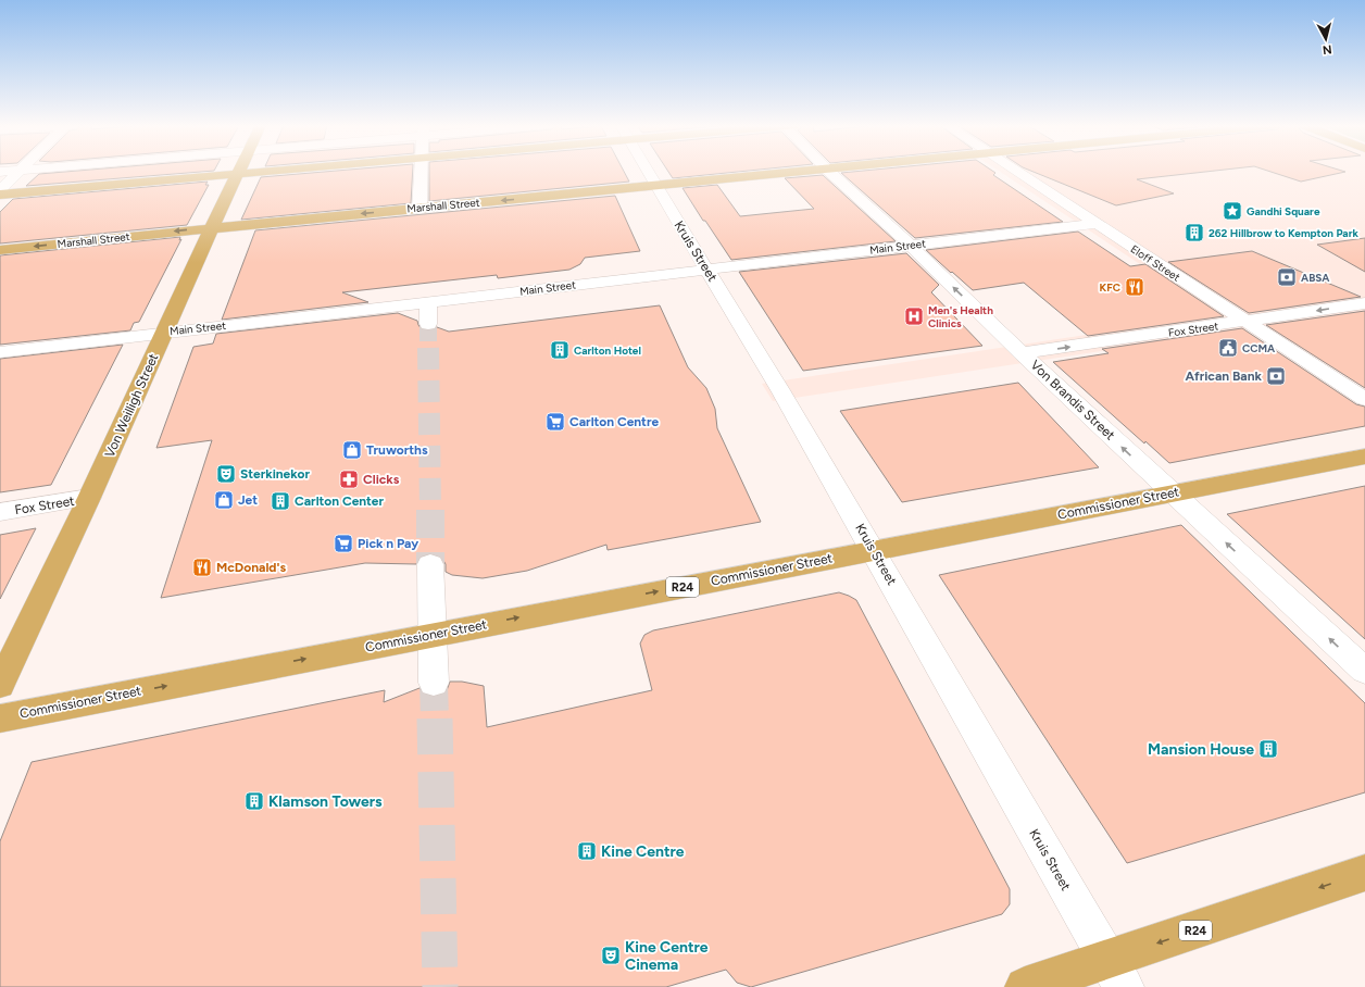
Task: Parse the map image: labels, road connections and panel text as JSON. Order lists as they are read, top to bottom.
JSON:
{
  "streets": {
    "main road": [
      "Marshall Street",
      "Von Weilligh Street",
      "Commissioner Street",
      "R24"
    ],
    "street": [
      "Main Street",
      "Kruis Street",
      "Eloff Street",
      "Fox Street",
      "Von Brandis Street"
    ]
  },
  "crossings": [
    ["Marshall Street", "Kruis Street"],
    ["Marshall Street", "Von Weilligh Street"],
    ["Main Street", "Kruis Street"],
    ["Main Street", "Eloff Street"],
    ["Main Street", "Von Brandis Street"],
    ["Main Street", "Von Weilligh Street"],
    ["Kruis Street", "Commissioner Street"],
    ["Kruis Street", "R24"],
    ["Eloff Street", "Fox Street"],
    ["Fox Street", "Von Brandis Street"],
    ["Fox Street", "Von Weilligh Street"],
    ["Von Brandis Street", "Commissioner Street"]
  ],
  "one_way": ["Von Brandis Street", "Commissioner Street"],
  "places": {
    "place": ["Gandhi Square"],
    "building": [
      "262 Hillbrow to Kempton Park",
      "Carlton Hotel",
      "Carlton Center",
      "Mansion House",
      "Klamson Towers",
      "Kine Centre"
    ],
    "bank": ["ABSA", "African Bank"],
    "restaurant": ["KFC", "McDonald's"],
    "hospital": ["Men's Health Clinics"],
    "public building": ["CCMA"],
    "supermarket": ["Carlton Centre", "Pick n Pay"],
    "shop": ["Truworths", "Jet"],
    "theatre": ["Sterkinekor", "Kine Centre Cinema"],
    "pharmacy": ["Clicks"]
  },
  "north": "bottom"
}
